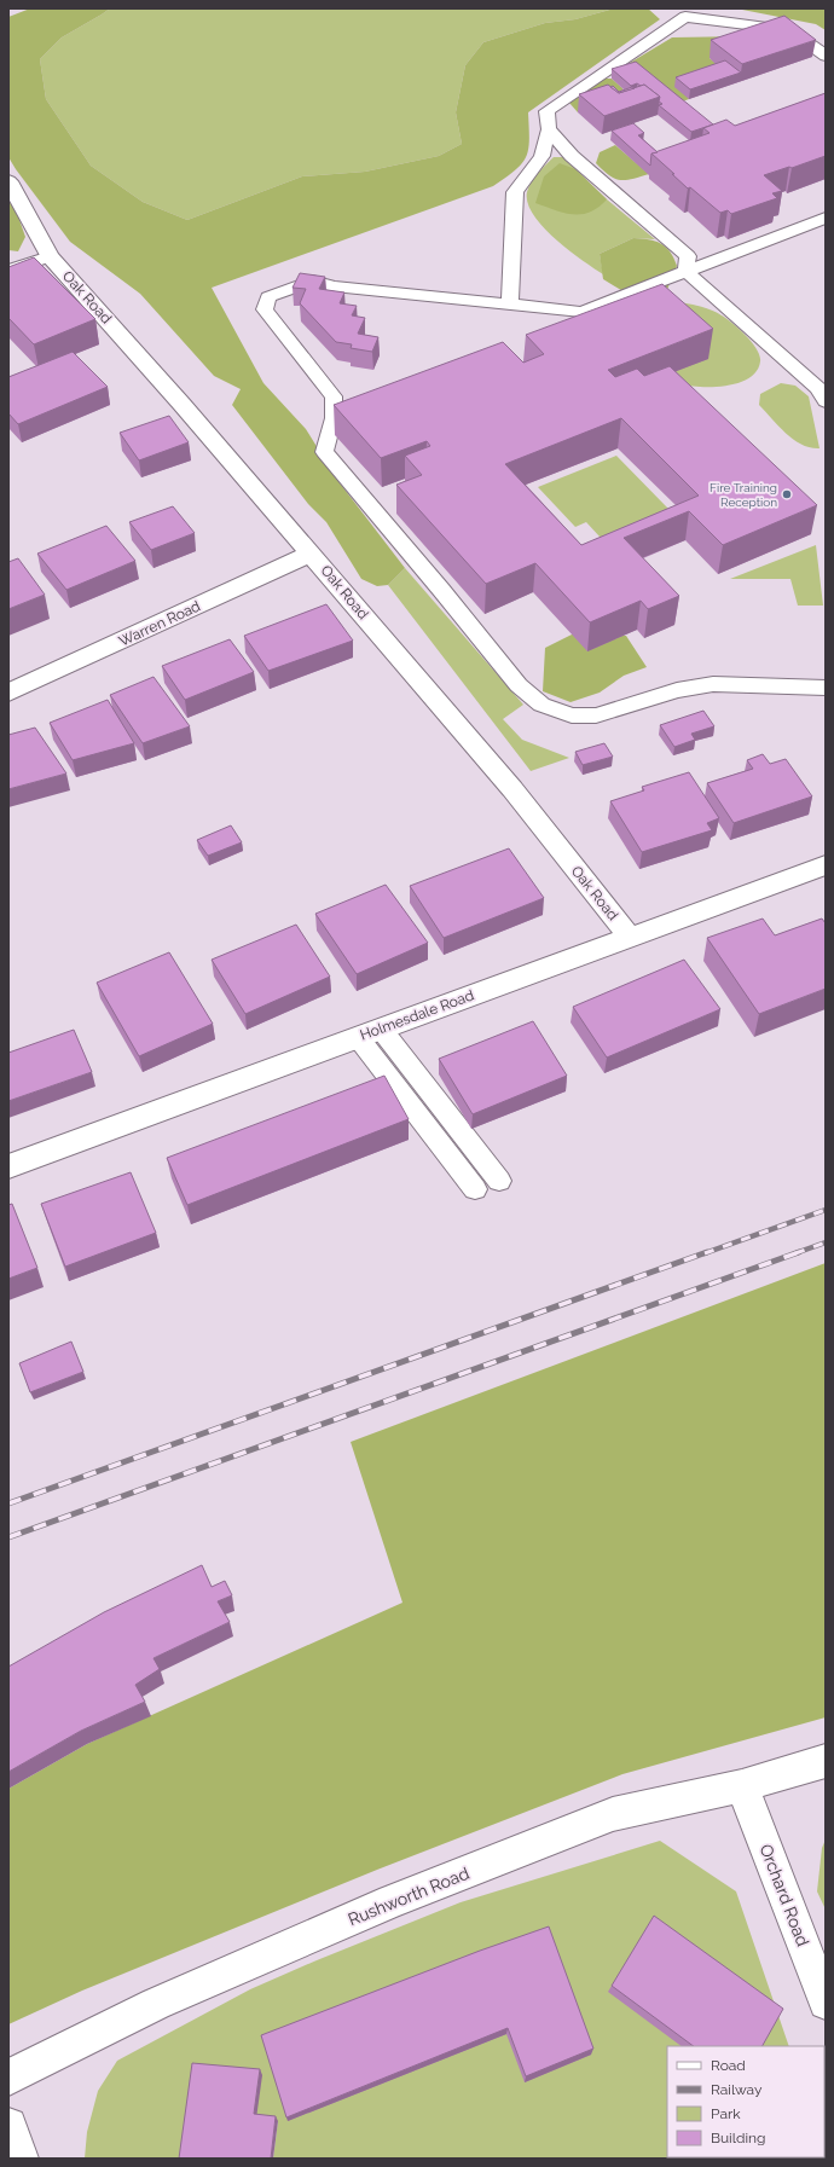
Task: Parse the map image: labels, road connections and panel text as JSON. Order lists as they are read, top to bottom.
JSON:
{
  "streets": {
    "street": [
      "Oak Road",
      "Warren Road",
      "Holmesdale Road",
      "Orchard Road",
      "Rushworth Road"
    ]
  },
  "crossings": [
    ["Oak Road", "Warren Road"],
    ["Oak Road", "Holmesdale Road"],
    ["Orchard Road", "Rushworth Road"]
  ],
  "places": ["Fire Training Reception"],
  "legend": [
    "Road",
    "Railway",
    "Park",
    "Building"
  ]
}
